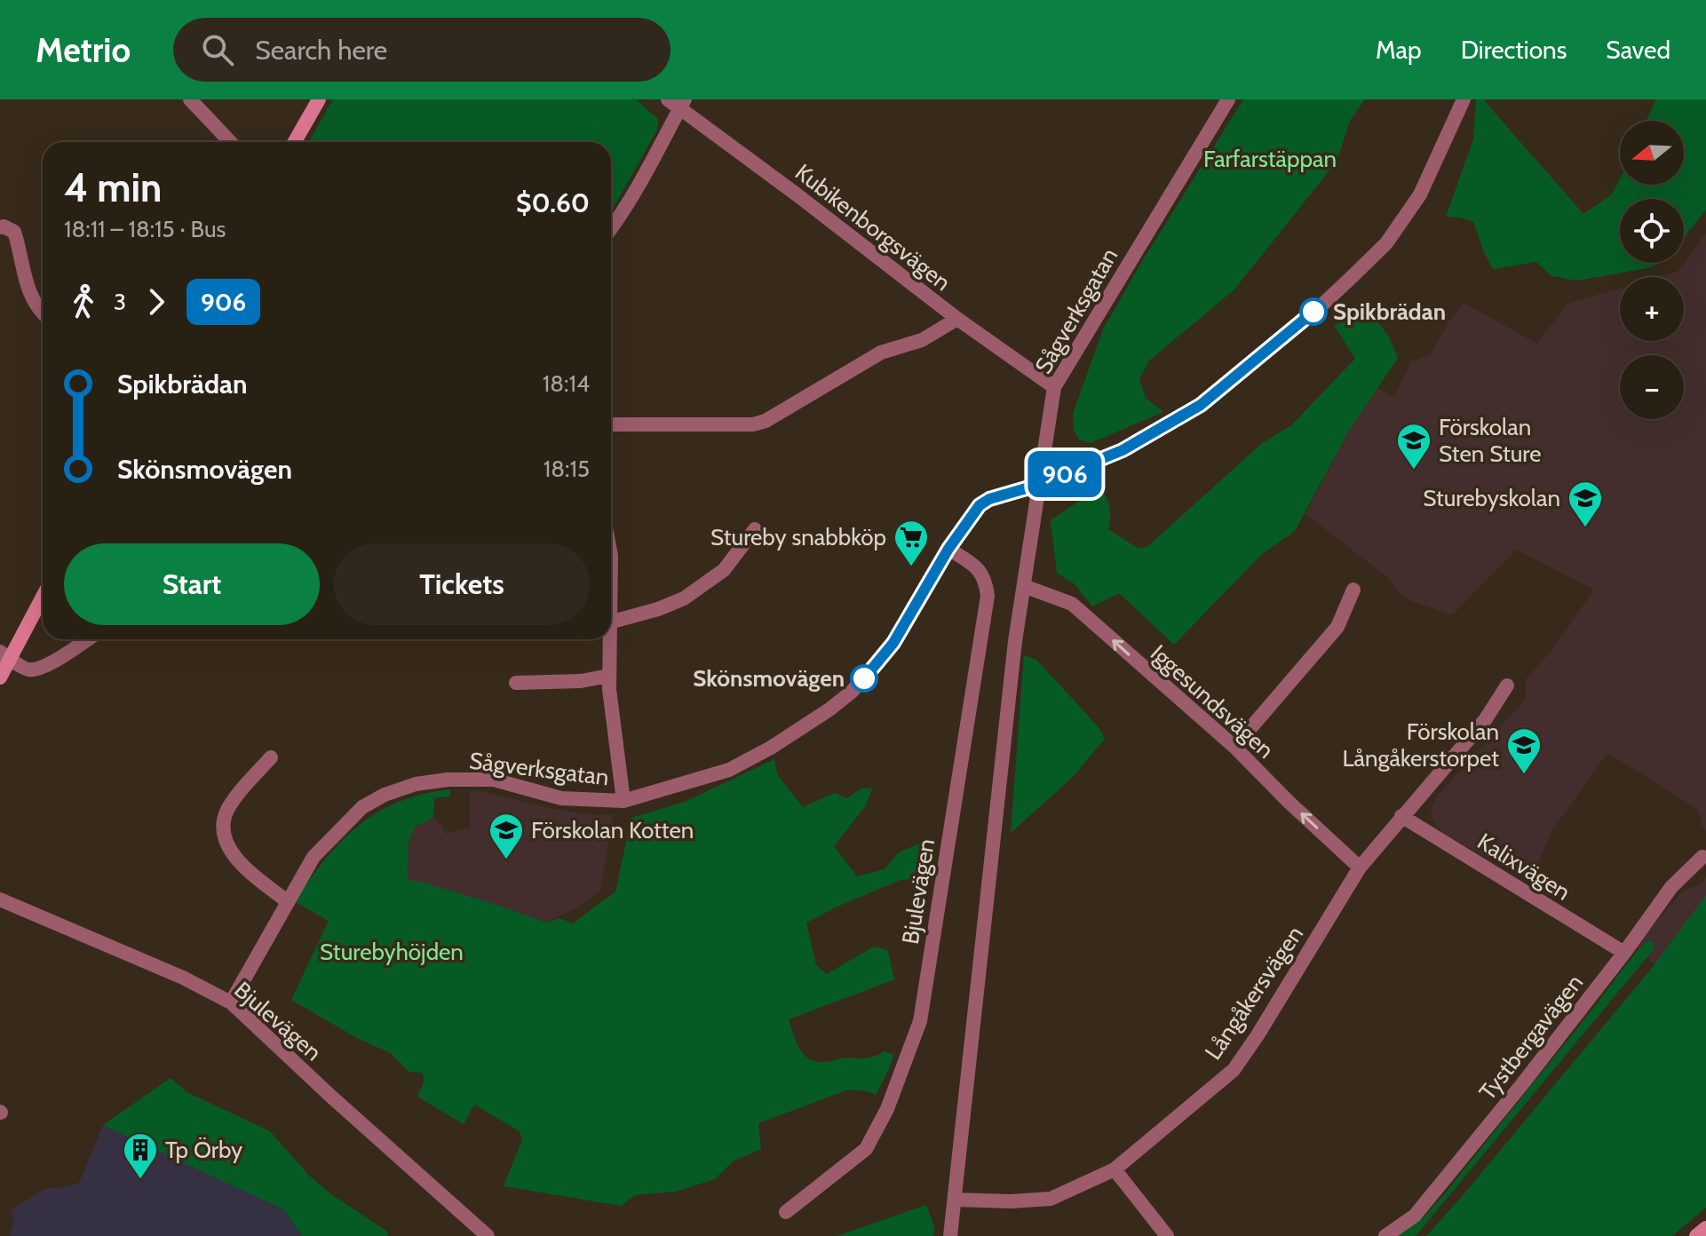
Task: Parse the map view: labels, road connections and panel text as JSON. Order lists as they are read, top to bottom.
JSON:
{
  "streets": {
    "street": [
      "Kubikenborgsvägen",
      "Sågverksgatan",
      "Iggesundsvägen",
      "Kalixvägen",
      "Bjulevägen",
      "Långåkersvägen",
      "Tystbergavägen"
    ]
  },
  "crossings": [
    ["Kubikenborgsvägen", "Sågverksgatan"],
    ["Sågverksgatan", "Bjulevägen"],
    ["Iggesundsvägen", "Långåkersvägen"],
    ["Kalixvägen", "Långåkersvägen"],
    ["Kalixvägen", "Tystbergavägen"]
  ],
  "one_way": ["Iggesundsvägen"],
  "parks": ["Farfarstäppan", "Sturebyhöjden"],
  "places": {
    "other": ["Spikbrädan", "Skönsmovägen"],
    "school or university": [
      "Förskolan Sten Sture",
      "Sturebyskolan",
      "Förskolan Långåkerstorpet",
      "Förskolan Kotten"
    ],
    "supermarket": ["Stureby snabbköp"],
    "building": ["Tp Örby"]
  },
  "lines": ["bus line 906"],
  "north": "left",
  "page": {
    "header": "Metrio",
    "search": "Search here",
    "nav": ["Map", "Directions", "Saved"],
    "on_map": "906",
    "map_buttons": ["+", "−"],
    "heading": ["4 min", "18:11 – 18:15 · Bus", "$0.60"],
    "legs": ["3", "906"],
    "list": [
      {
        "name": "Spikbrädan",
        "value": "18:14"
      },
      {
        "name": "Skönsmovägen",
        "value": "18:15"
      }
    ],
    "buttons": ["Start", "Tickets"]
  }
}
